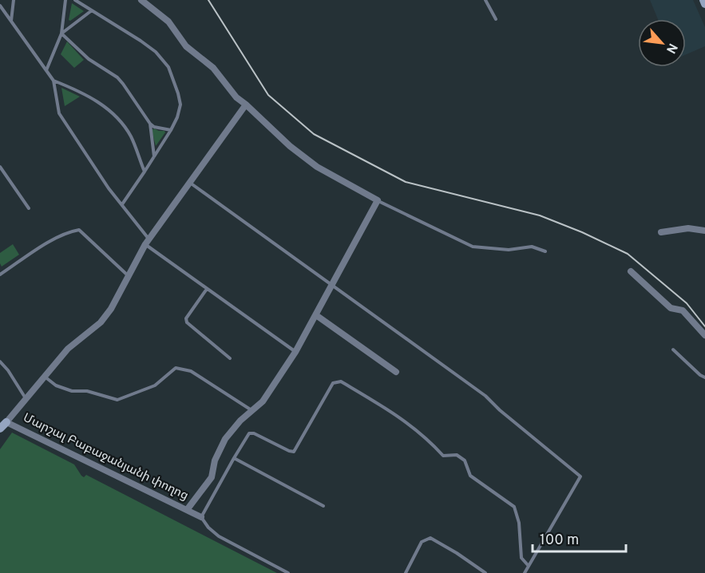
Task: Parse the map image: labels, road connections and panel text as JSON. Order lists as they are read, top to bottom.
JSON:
{
  "streets": {
    "street": ["Մարշալ Բաբաջանյանի փողոց"]
  },
  "scale_bar": "100 m",
  "north": "bottom right"
}
